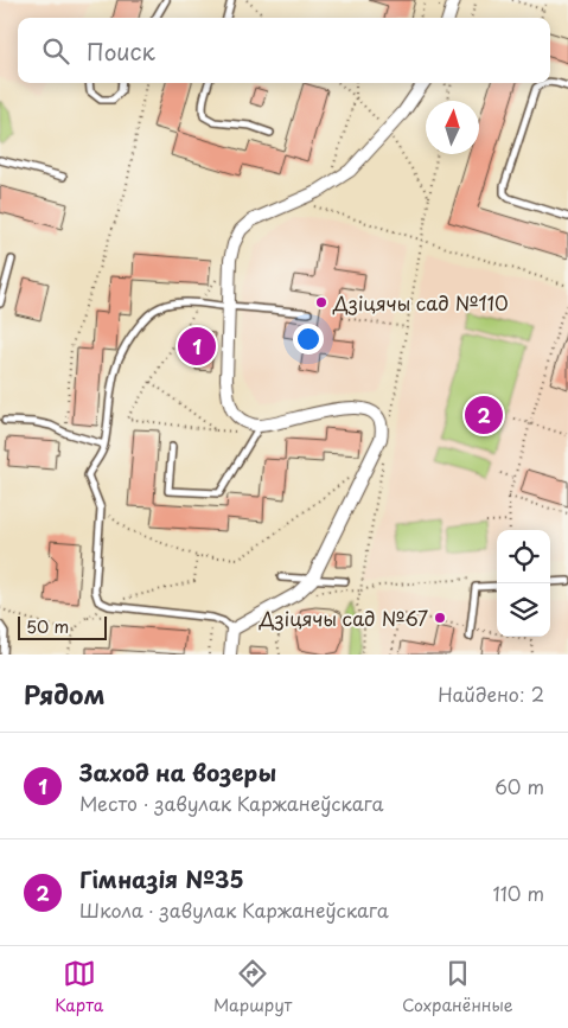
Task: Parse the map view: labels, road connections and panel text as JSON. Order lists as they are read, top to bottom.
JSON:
{
  "places": ["Дзіцячы сад №110", "Дзіцячы сад №67"],
  "scale_bar": "50 m",
  "north": "top",
  "page": {
    "search": "Поиск",
    "pins": ["1", "2"],
    "scale": "50 m",
    "heading": ["Рядом", "Найдено: 2"],
    "list": [
      {
        "mark": "1",
        "name": "Заход на возеры",
        "note": "Место · завулак Каржанеўскага",
        "value": "60 m"
      },
      {
        "mark": "2",
        "name": "Гімназія №35",
        "note": "Школа · завулак Каржанеўскага",
        "value": "110 m"
      }
    ],
    "nav": ["Карта", "Маршрут", "Сохранённые"]
  }
}
